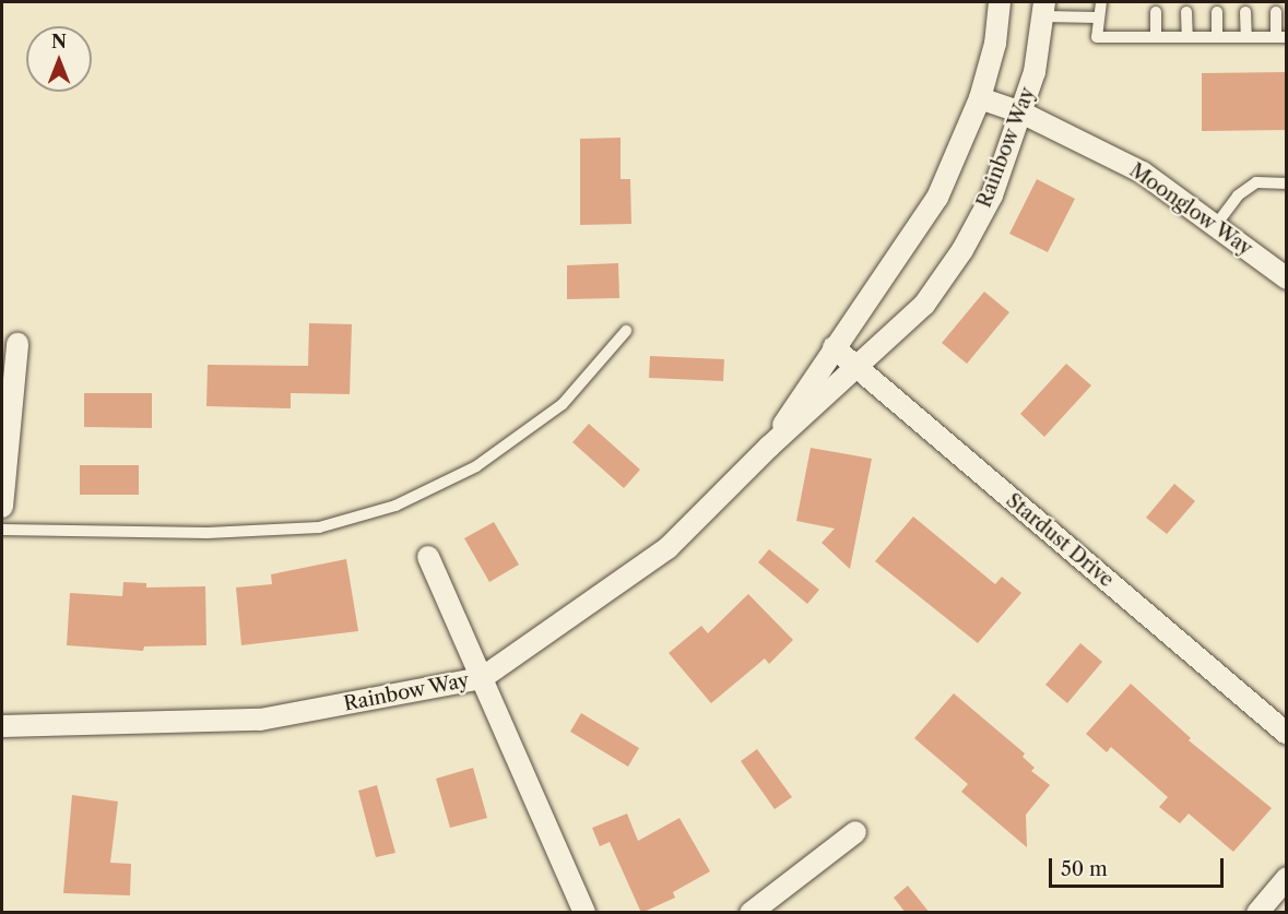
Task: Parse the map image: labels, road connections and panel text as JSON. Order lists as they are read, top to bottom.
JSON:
{
  "streets": {
    "street": ["Rainbow Way", "Moonglow Way", "Stardust Drive"]
  },
  "crossings": [
    ["Rainbow Way", "Moonglow Way"],
    ["Rainbow Way", "Stardust Drive"]
  ],
  "scale_bar": "50 m",
  "north": "top"
}
